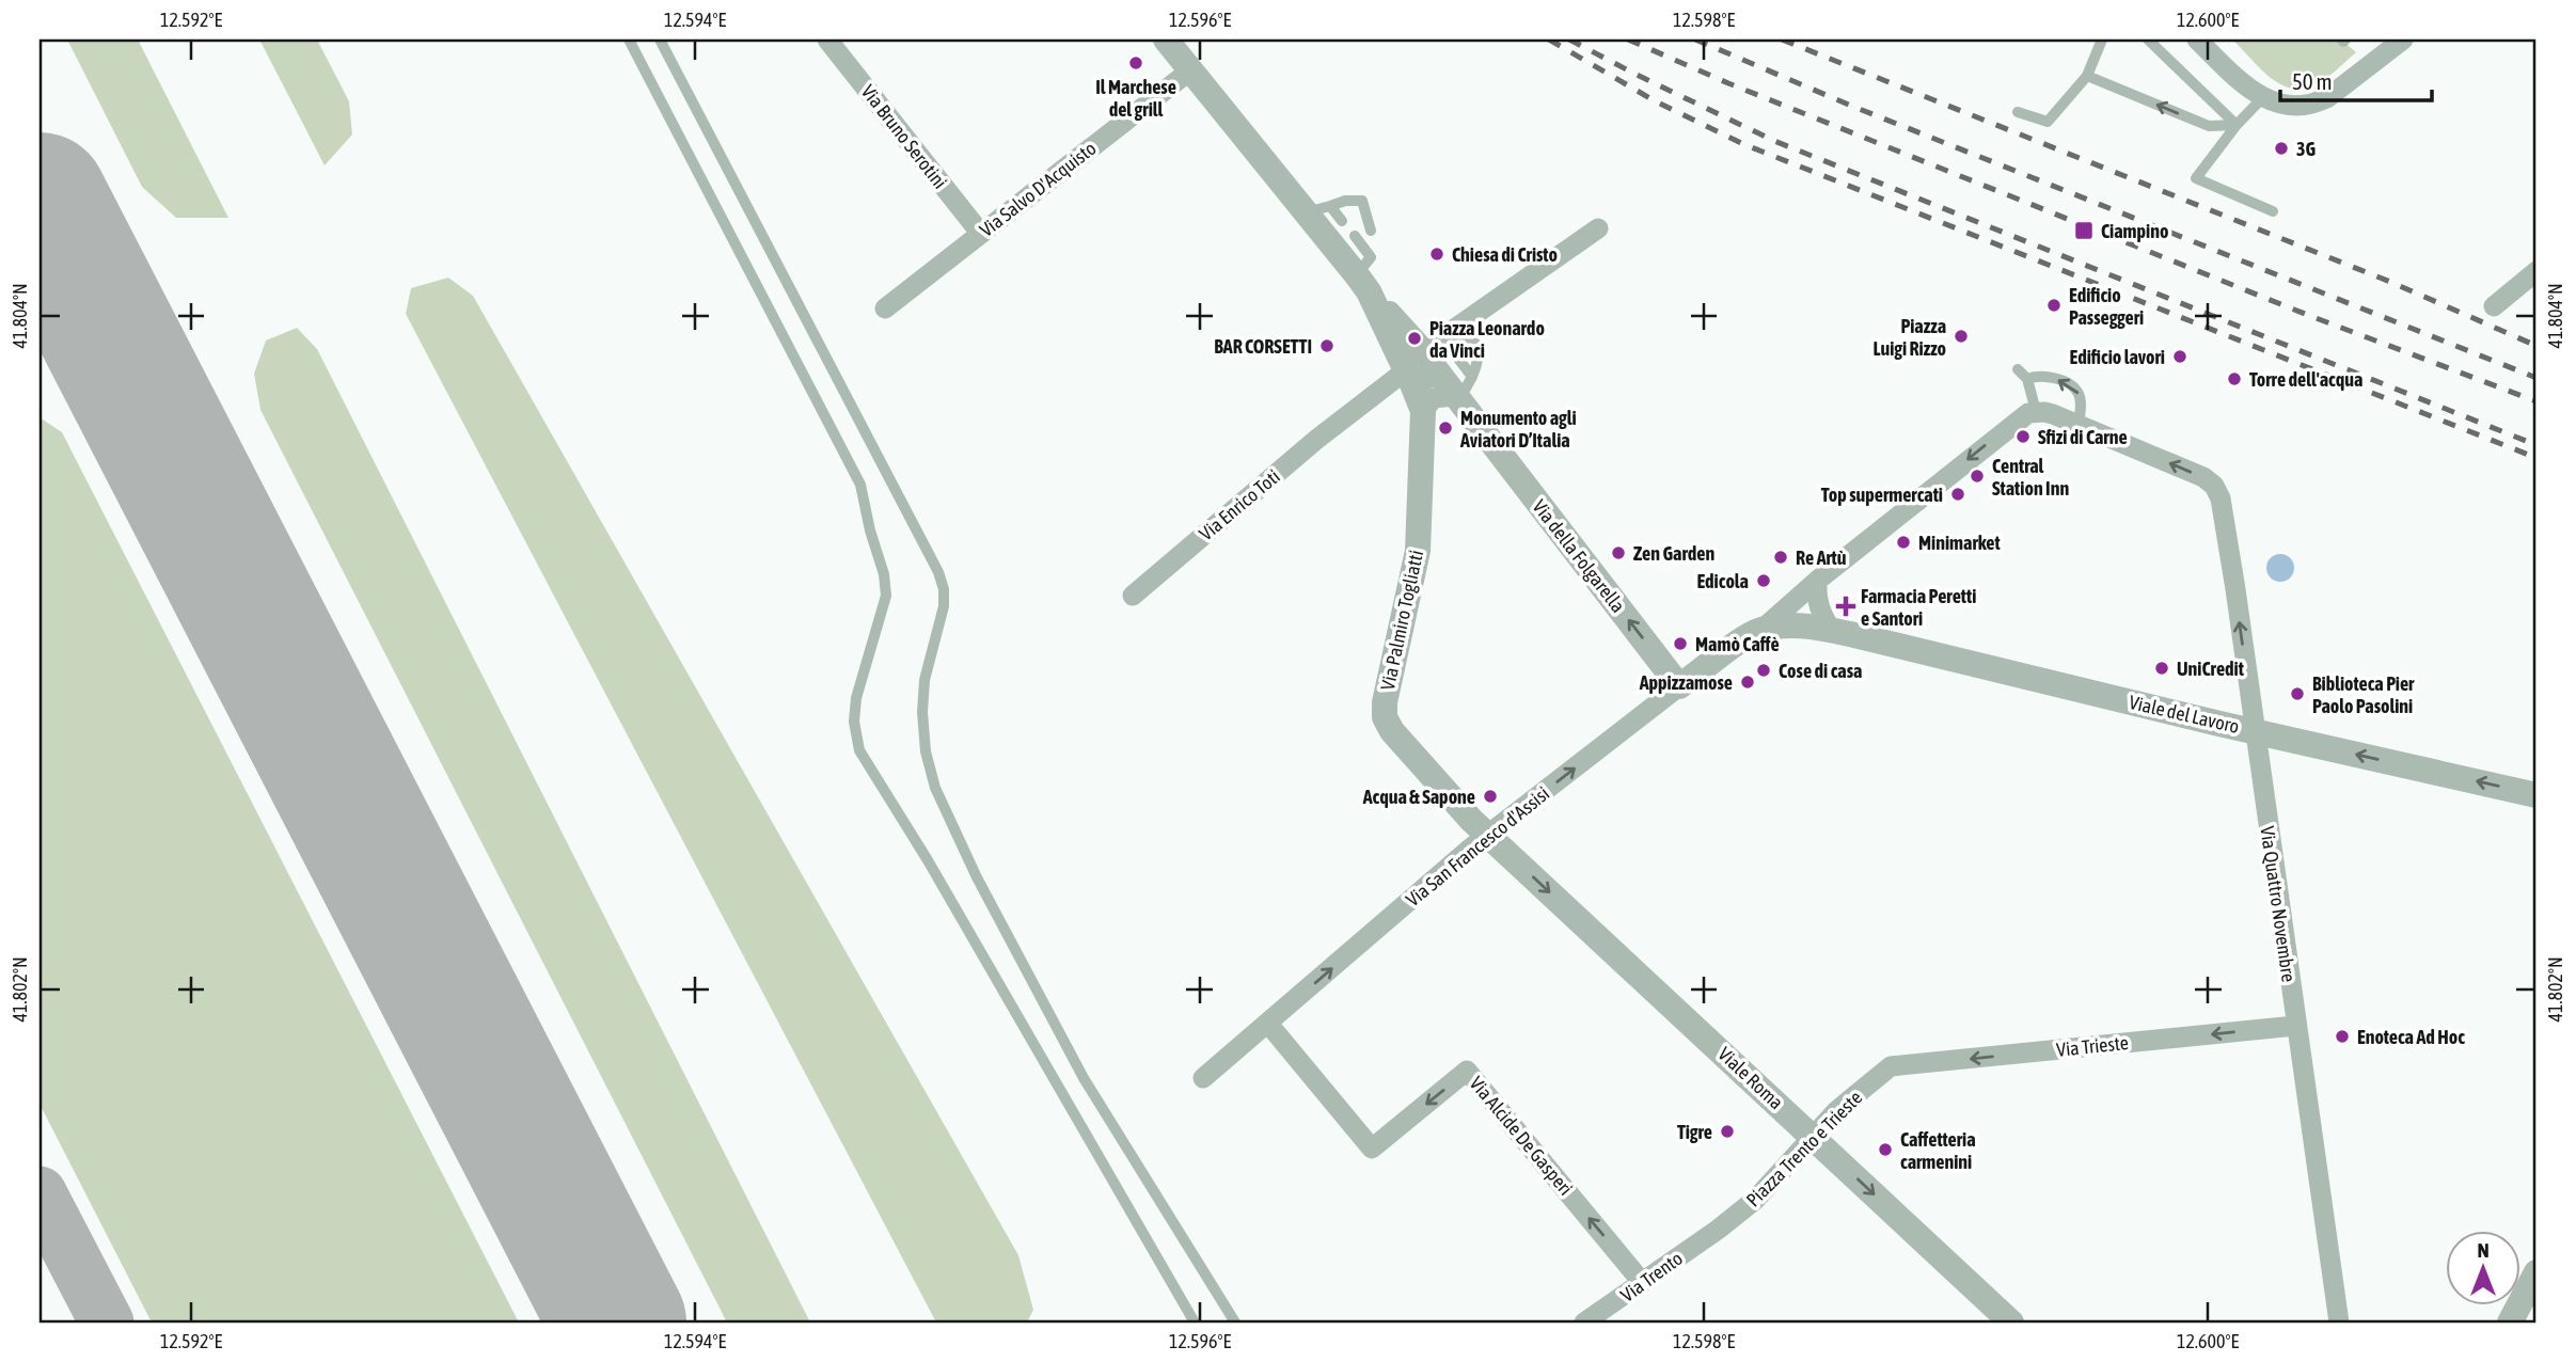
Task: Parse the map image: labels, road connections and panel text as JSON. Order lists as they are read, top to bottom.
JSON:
{
  "streets": {
    "street": [
      "Via Bruno Serotini",
      "Via Salvo D'Acquisto",
      "Via Enrico Toti",
      "Via della Folgarella",
      "Via Palmiro Togliatti",
      "Viale del Lavoro",
      "Via San Francesco d'Assisi",
      "Via Quattro Novembre",
      "Via Trieste",
      "Viale Roma",
      "Via Alcide De Gasperi",
      "Piazza Trento e Trieste",
      "Via Trento"
    ]
  },
  "crossings": [
    ["Via Bruno Serotini", "Via Salvo D'Acquisto"],
    ["Via della Folgarella", "Via San Francesco d'Assisi"],
    ["Via Palmiro Togliatti", "Via San Francesco d'Assisi"],
    ["Via Palmiro Togliatti", "Viale Roma"],
    ["Viale del Lavoro", "Via San Francesco d'Assisi"],
    ["Viale del Lavoro", "Via Quattro Novembre"],
    ["Via San Francesco d'Assisi", "Viale Roma"],
    ["Via San Francesco d'Assisi", "Via Alcide De Gasperi"],
    ["Via Quattro Novembre", "Via Trieste"],
    ["Via Trieste", "Piazza Trento e Trieste"],
    ["Viale Roma", "Piazza Trento e Trieste"],
    ["Via Alcide De Gasperi", "Via Trento"],
    ["Piazza Trento e Trieste", "Via Trento"]
  ],
  "one_way": [
    "Via della Folgarella",
    "Viale del Lavoro",
    "Via Quattro Novembre",
    "Via Trieste",
    "Viale Roma",
    "Via Alcide De Gasperi"
  ],
  "places": {
    "other": [
      "Il Marchese del grill",
      "3G",
      "Chiesa di Cristo",
      "Edificio Passeggeri",
      "Piazza Luigi Rizzo",
      "Piazza Leonardo da Vinci",
      "BAR CORSETTI",
      "Edificio lavori",
      "Torre dell'acqua",
      "Monumento agli Aviatori D’Italia",
      "Sfizi di Carne",
      "Central Station Inn",
      "Top supermercati",
      "Minimarket",
      "Zen Garden",
      "Re Artù",
      "Edicola",
      "Mamò Caffè",
      "UniCredit",
      "Cose di casa",
      "Appizzamose",
      "Biblioteca Pier Paolo Pasolini",
      "Acqua & Sapone",
      "Enoteca Ad Hoc",
      "Tigre",
      "Caffetteria carmenini"
    ],
    "transit": ["Ciampino"],
    "health": ["Farmacia Peretti e Santori"]
  },
  "scale_bar": "50 m",
  "north": "top",
  "coordinates": [
    "12.592°E",
    "12.594°E",
    "12.596°E",
    "12.598°E",
    "12.600°E",
    "41.804°N",
    "41.802°N"
  ]
}
